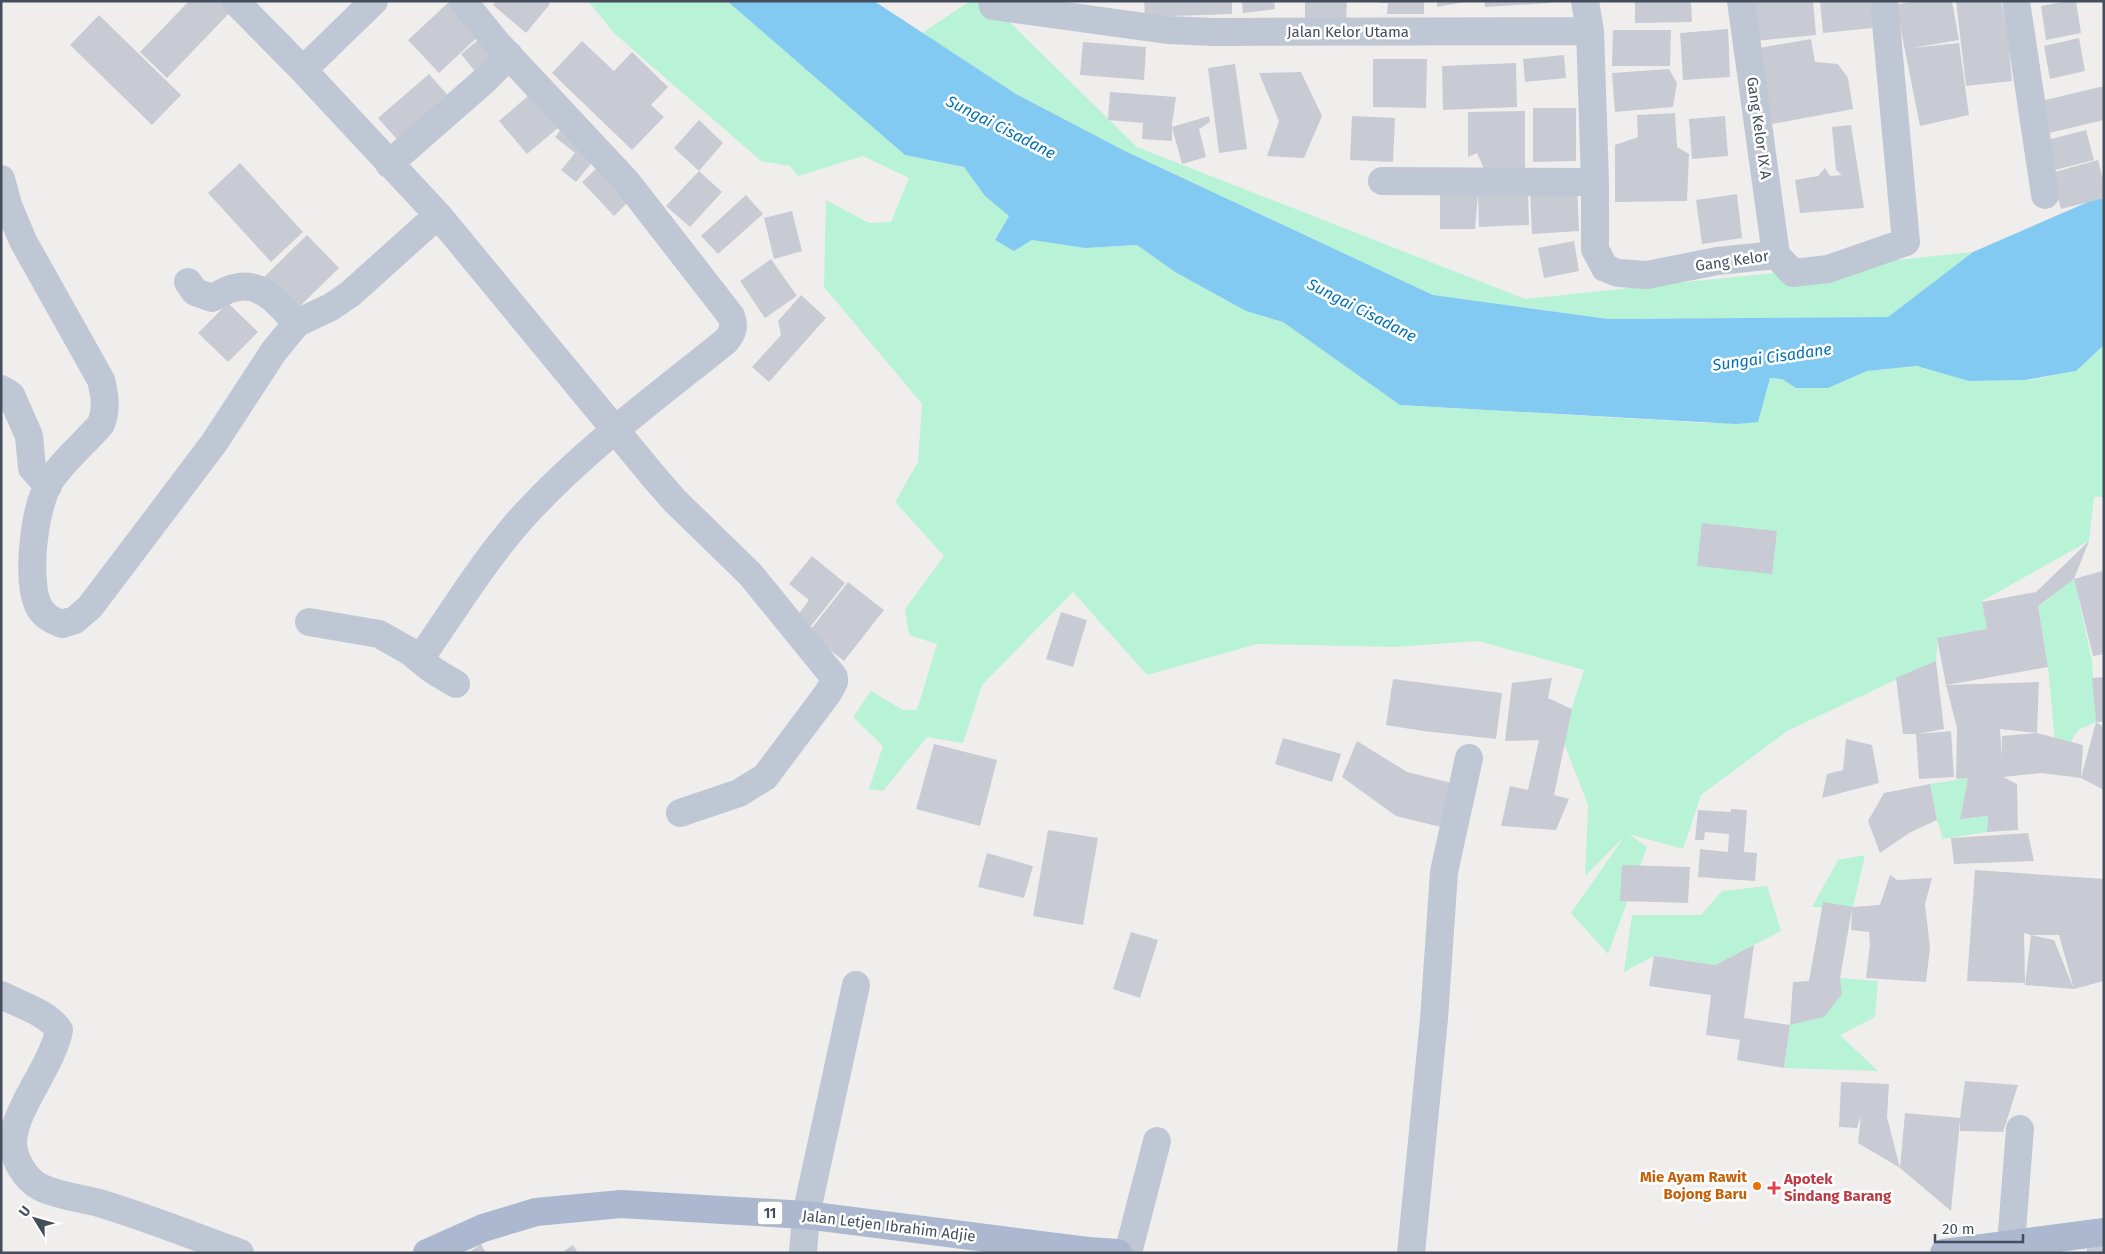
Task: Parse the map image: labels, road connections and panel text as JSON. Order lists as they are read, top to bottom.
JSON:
{
  "streets": {
    "main road": ["11", "Jalan Letjen Ibrahim Adjie"],
    "street": ["Jalan Kelor Utama", "Gang Kelor IX A", "Gang Kelor"]
  },
  "crossings": [
    ["Jalan Kelor Utama", "Gang Kelor"],
    ["Gang Kelor IX A", "Gang Kelor"]
  ],
  "water": ["Sungai Cisadane"],
  "places": {
    "other": ["Mie Ayam Rawit Bojong Baru"],
    "health": ["Apotek Sindang Barang"]
  },
  "scale_bar": "20 m",
  "north": "top left"
}
